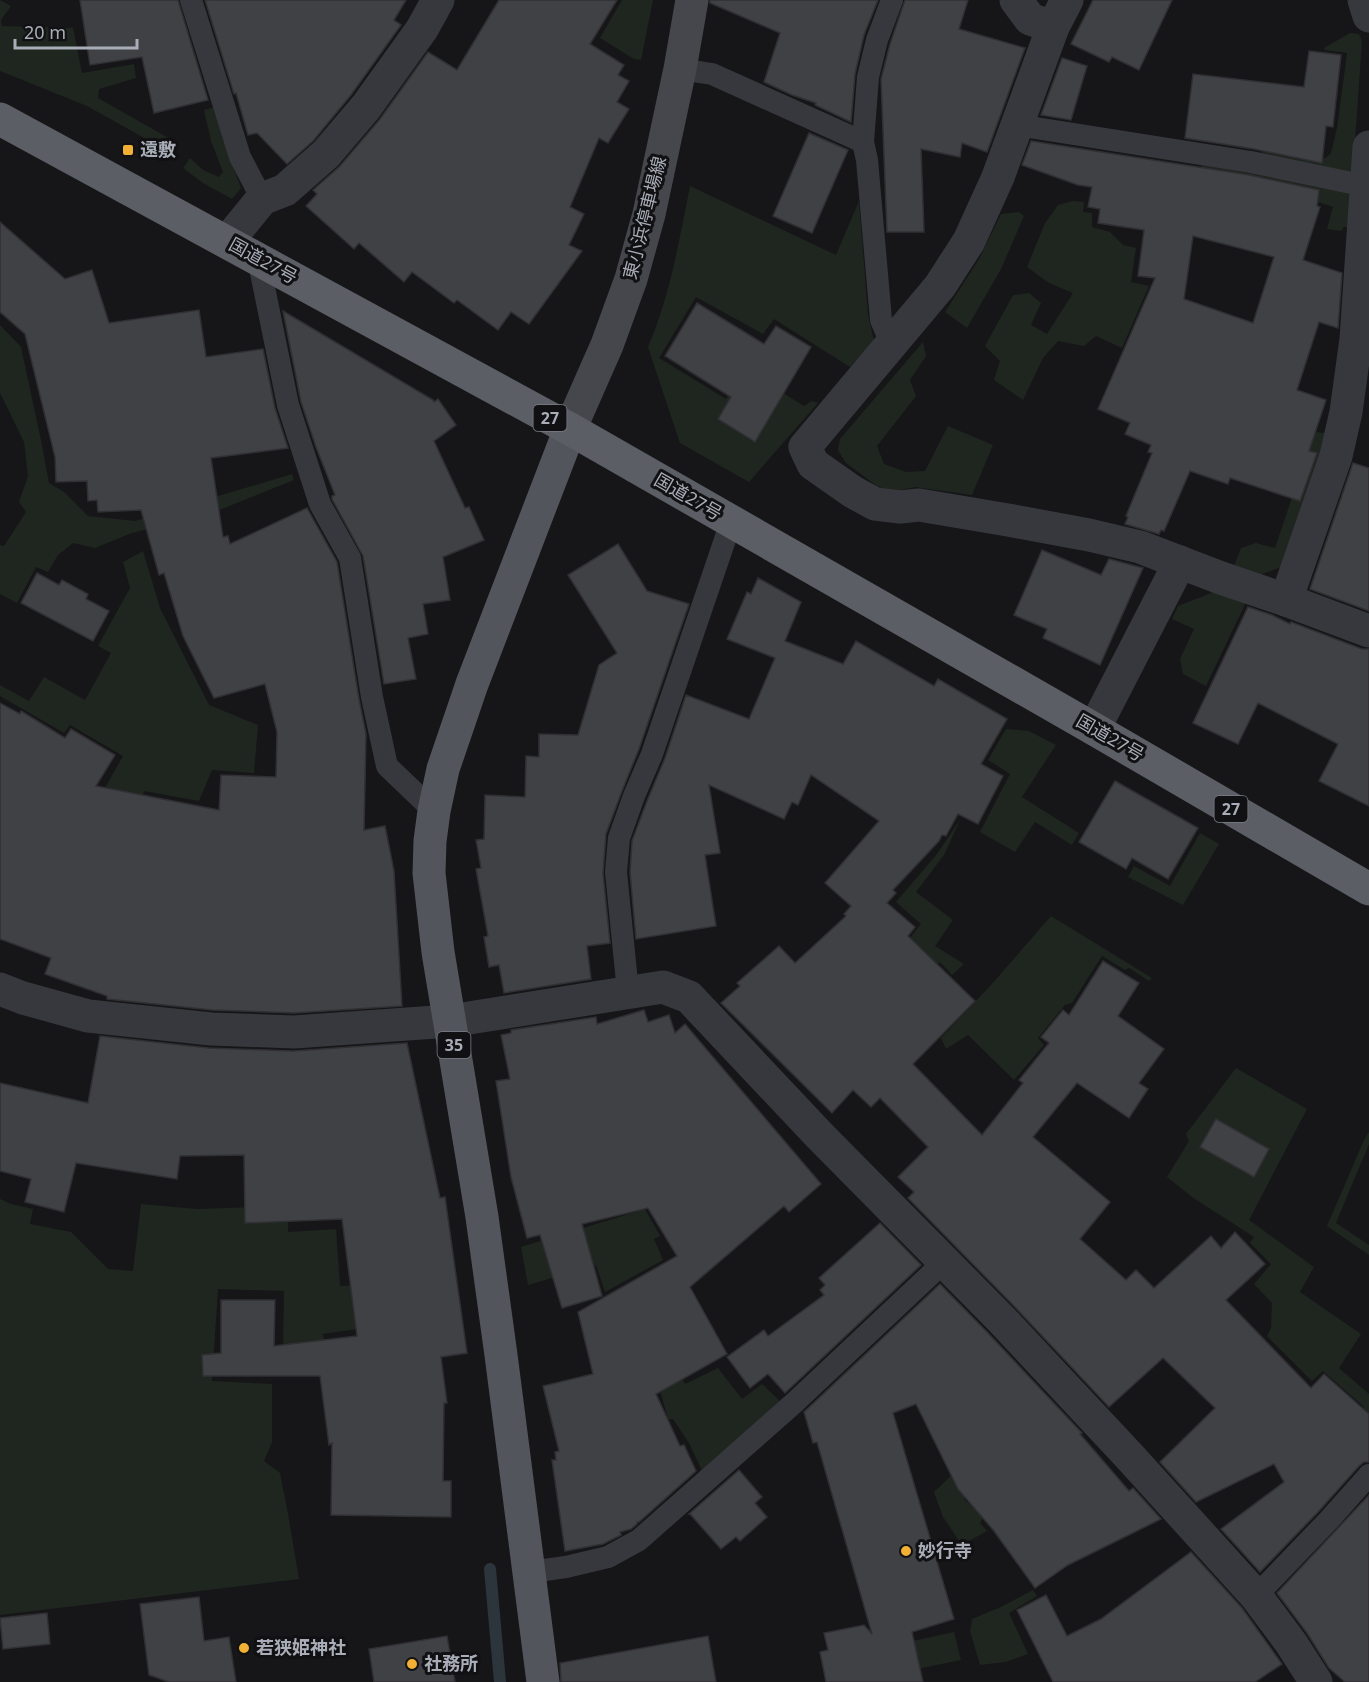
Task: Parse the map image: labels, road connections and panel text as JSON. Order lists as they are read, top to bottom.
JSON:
{
  "streets": {
    "highway": ["国道27号", "27"],
    "main road": ["東小浜停車場線", "35"]
  },
  "crossings": [
    ["東小浜停車場線", "国道27号"],
    ["東小浜停車場線", "35"],
    ["国道27号", "35"]
  ],
  "places": {
    "transit": ["遠敷"],
    "other": ["妙行寺", "若狭姫神社", "社務所"]
  },
  "scale_bar": "20 m"
}
